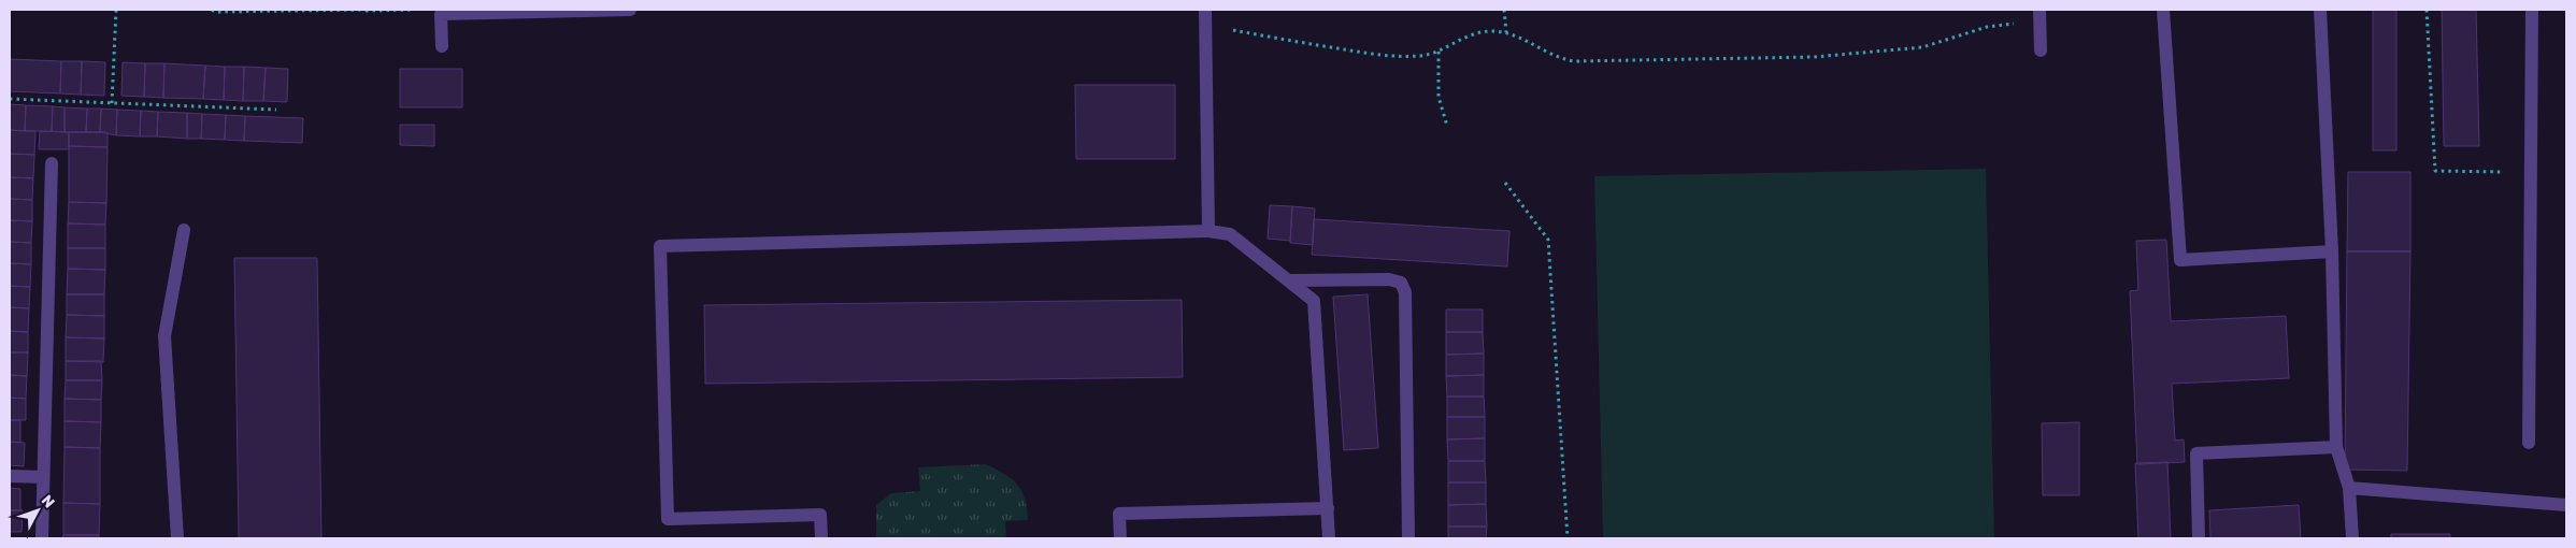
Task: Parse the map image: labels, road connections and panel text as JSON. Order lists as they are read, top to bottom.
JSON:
{
  "north": "top right"
}
